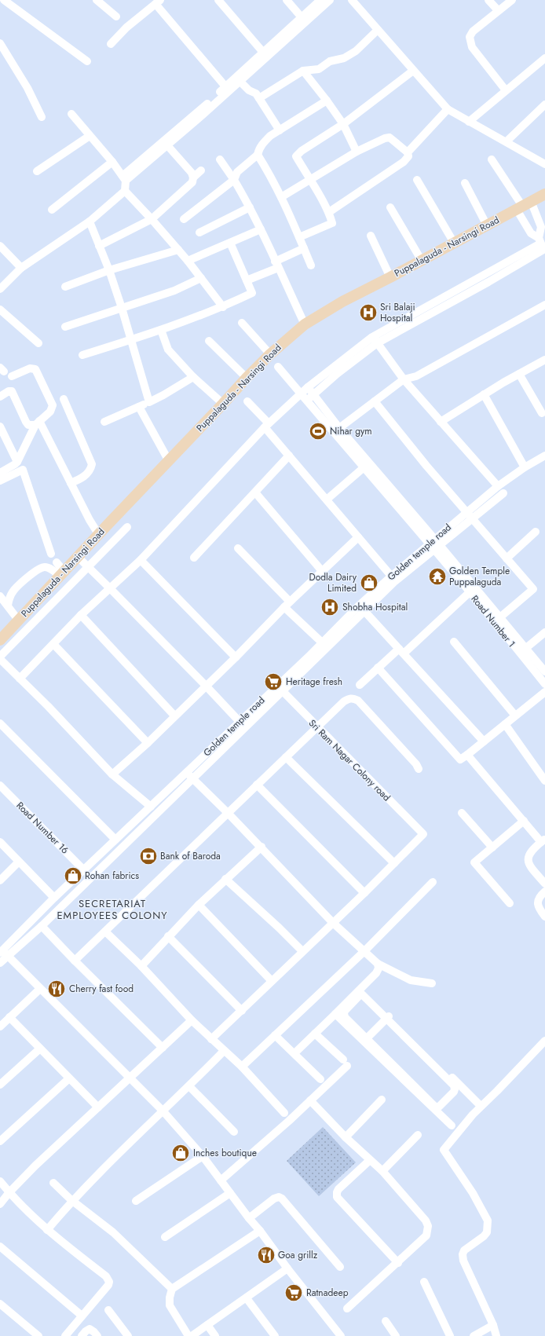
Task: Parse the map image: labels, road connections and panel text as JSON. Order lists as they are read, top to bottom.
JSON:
{
  "streets": {
    "street": [
      "Puppalaguda - Narsingi Road",
      "Golden temple road",
      "Road Number 1",
      "Sri Ram Nagar Colony road",
      "Road Number 16"
    ]
  },
  "crossings": [
    ["Golden temple road", "Road Number 1"],
    ["Golden temple road", "Sri Ram Nagar Colony road"],
    ["Golden temple road", "Road Number 16"]
  ],
  "districts": ["SECRETARIAT EMPLOYEES COLONY"],
  "places": {
    "hospital": ["Sri Balaji Hospital", "Shobha Hospital"],
    "sports": ["Nihar gym"],
    "temple": ["Golden Temple Puppalaguda"],
    "shop": ["Dodla Dairy Limited", "Rohan fabrics", "Inches boutique"],
    "supermarket": ["Heritage fresh", "Ratnadeep"],
    "bank": ["Bank of Baroda"],
    "restaurant": ["Cherry fast food", "Goa grillz"]
  }
}
